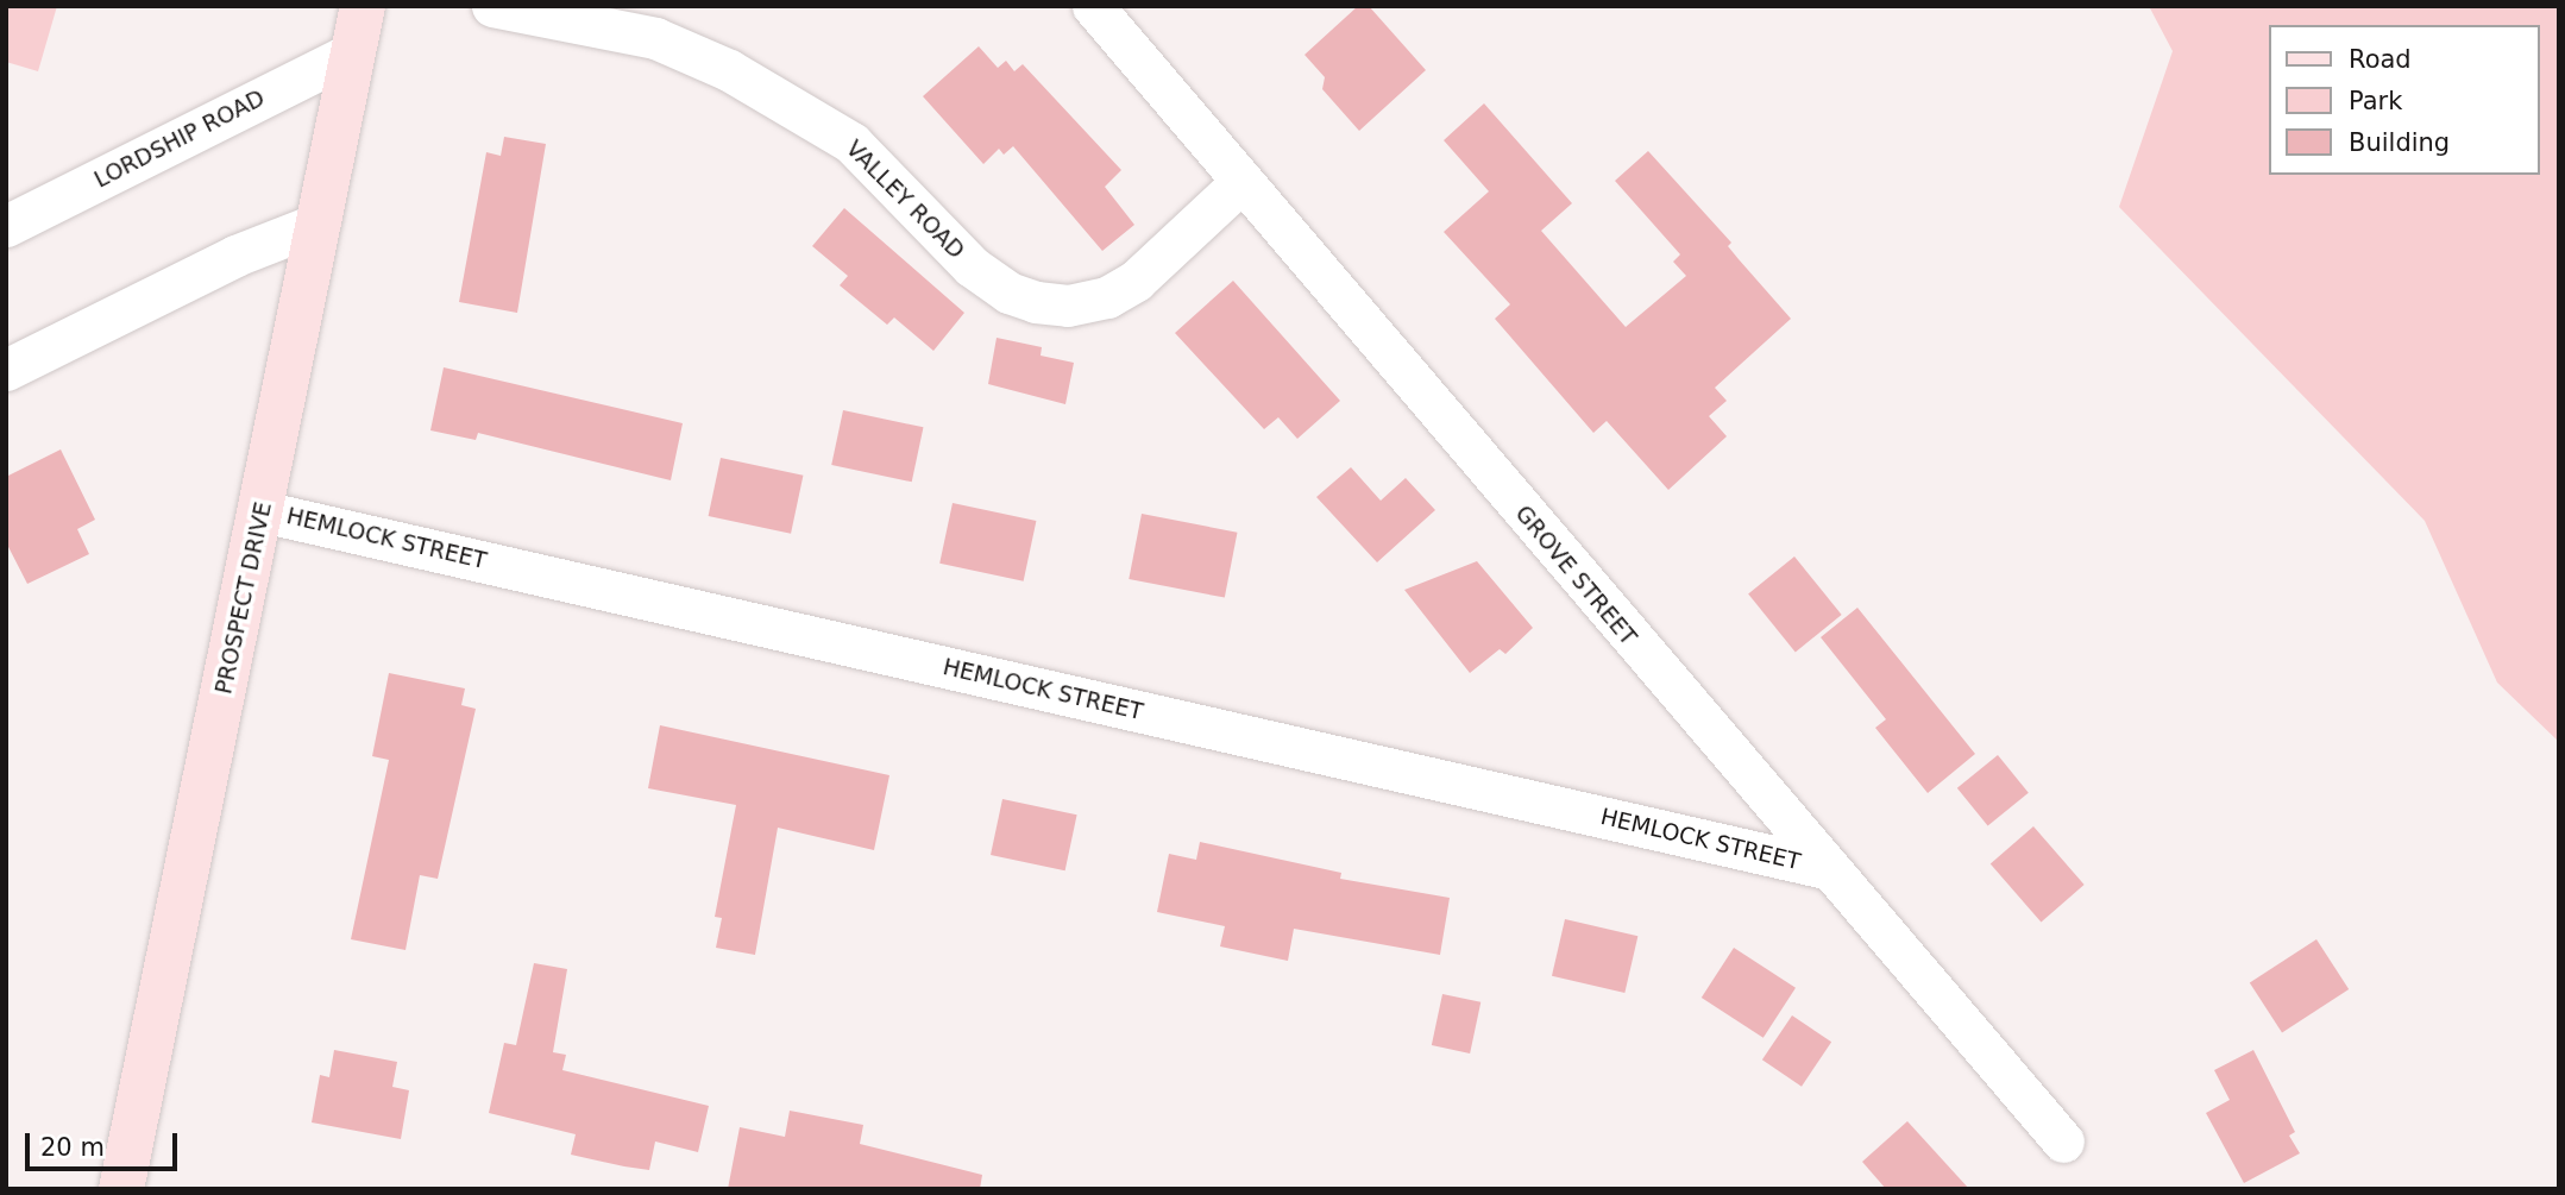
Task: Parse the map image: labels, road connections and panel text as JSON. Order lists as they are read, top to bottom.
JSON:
{
  "streets": {
    "main road": ["PROSPECT DRIVE"],
    "street": [
      "LORDSHIP ROAD",
      "VALLEY ROAD",
      "HEMLOCK STREET",
      "GROVE STREET"
    ]
  },
  "crossings": [
    ["LORDSHIP ROAD", "PROSPECT DRIVE"],
    ["VALLEY ROAD", "GROVE STREET"],
    ["HEMLOCK STREET", "GROVE STREET"],
    ["HEMLOCK STREET", "PROSPECT DRIVE"]
  ],
  "legend": ["Road", "Park", "Building"],
  "scale_bar": "20 m"
}
